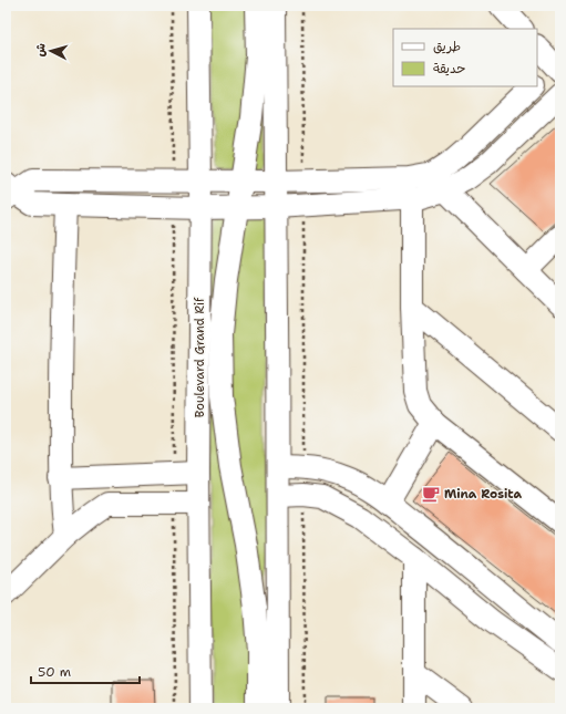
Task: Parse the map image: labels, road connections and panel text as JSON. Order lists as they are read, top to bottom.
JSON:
{
  "streets": {
    "street": ["Boulevard Grand Rif"]
  },
  "places": {
    "cafe": ["Mina Rosita"]
  },
  "legend": ["طريق", "حديقة"],
  "scale_bar": "50 m",
  "north": "left"
}
